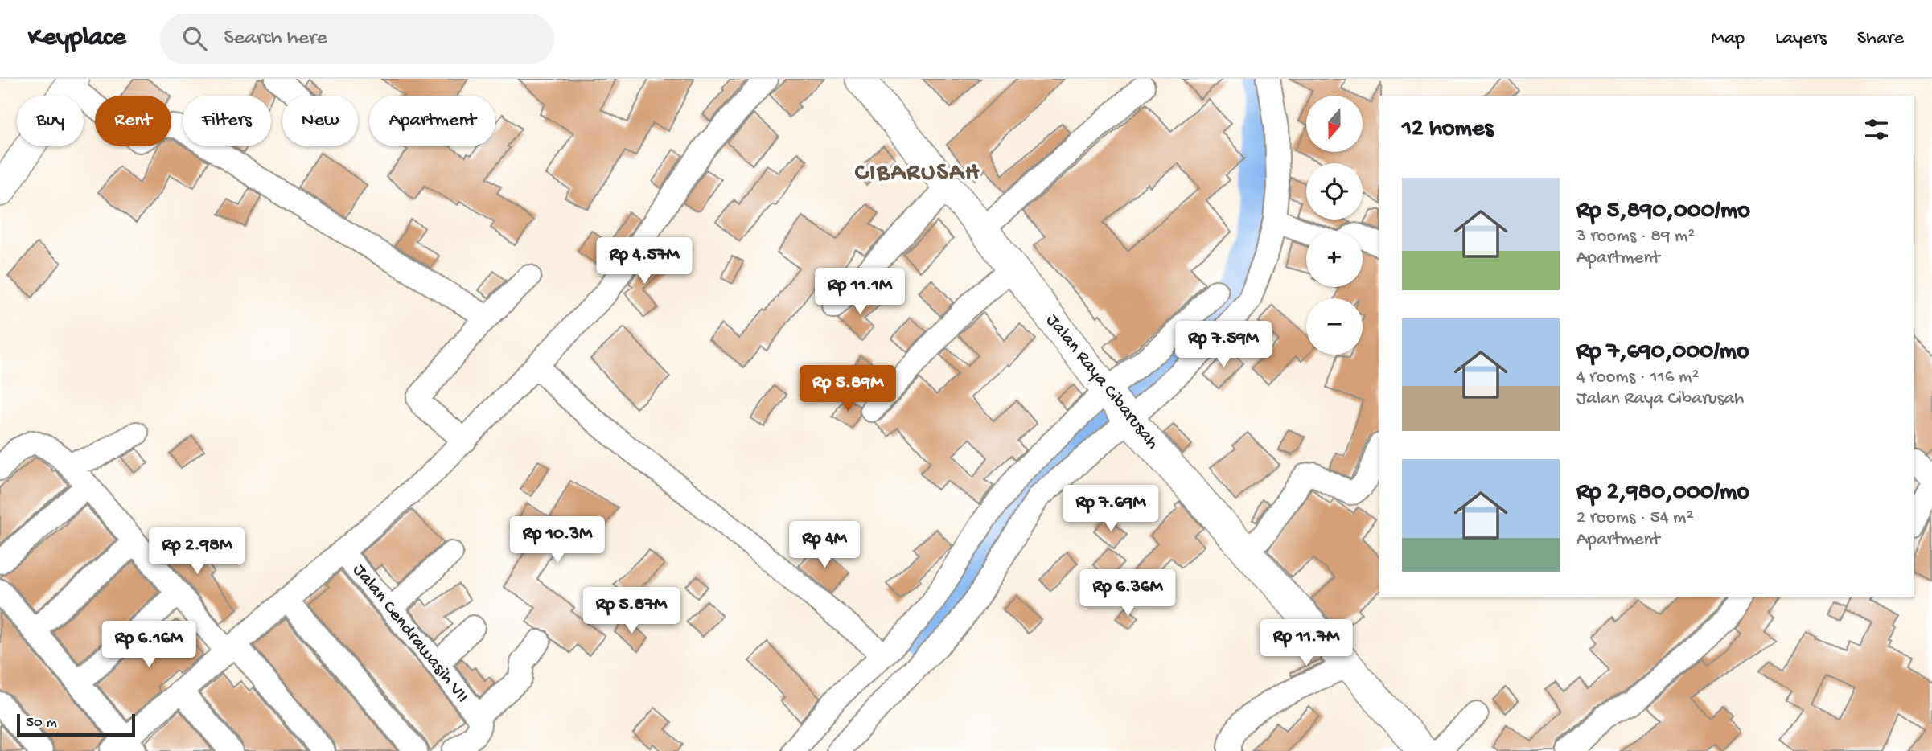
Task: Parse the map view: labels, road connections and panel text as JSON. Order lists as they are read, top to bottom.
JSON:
{
  "streets": {
    "main road": ["Jalan Raya Cibarusah"],
    "street": ["Jalan Cendrawasih VII"]
  },
  "districts": ["CIBARUSAH"],
  "scale_bar": "50 m",
  "north": "bottom",
  "page": {
    "header": "Keyplace",
    "search": "Search here",
    "nav": ["Map", "Layers", "Share"],
    "map_buttons": ["+", "−"],
    "chip": [
      "Buy",
      "Rent",
      "Filters",
      "New",
      "Apartment"
    ],
    "heading": "12 homes",
    "list": [
      {
        "name": "Rp 5,890,000/mo",
        "note": "3 rooms · 89 m² · Apartment"
      },
      {
        "name": "Rp 7,690,000/mo",
        "note": "4 rooms · 116 m² · Jalan Raya Cibarusah"
      },
      {
        "name": "Rp 2,980,000/mo",
        "note": "2 rooms · 54 m² · Apartment"
      }
    ],
    "price": [
      "Rp 4.57M",
      "Rp 11.1M",
      "Rp 7.59M",
      "Rp 5.89M",
      "Rp 7.69M",
      "Rp 10.3M",
      "Rp 4M",
      "Rp 2.98M",
      "Rp 6.36M",
      "Rp 5.87M",
      "Rp 11.7M",
      "Rp 6.16M"
    ],
    "scale": "50 m"
  }
}
